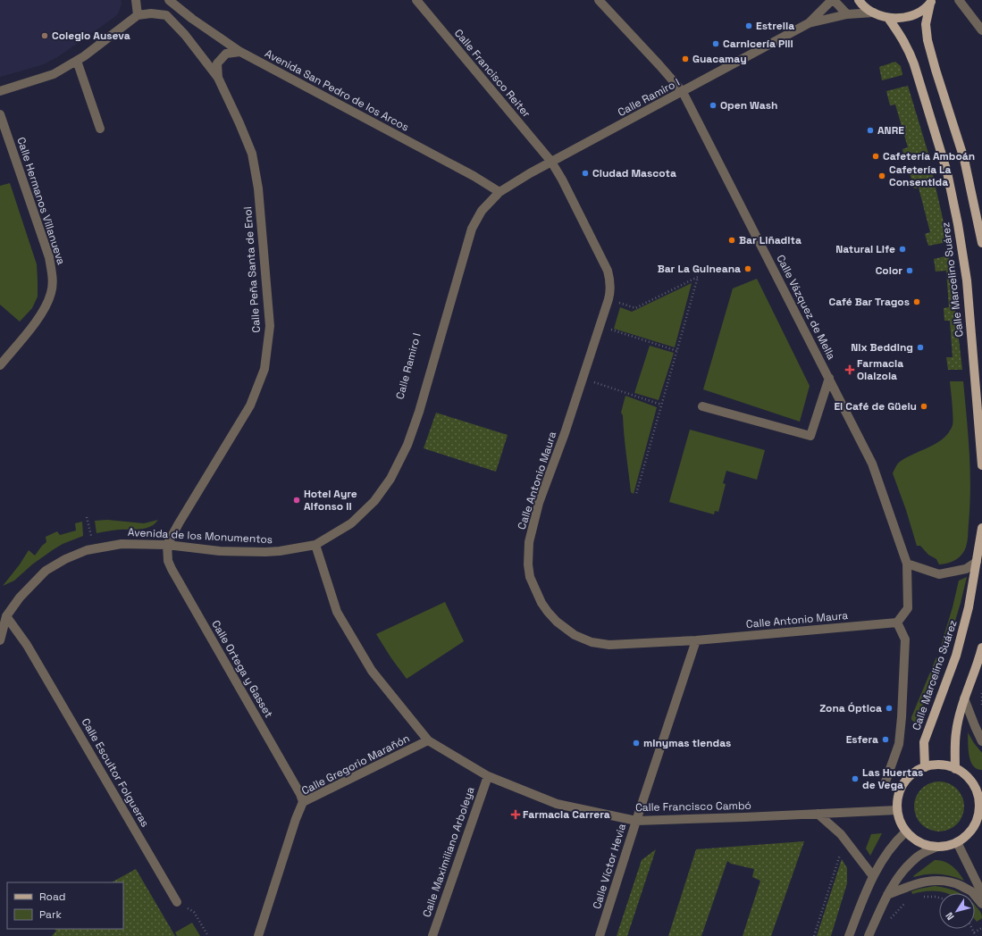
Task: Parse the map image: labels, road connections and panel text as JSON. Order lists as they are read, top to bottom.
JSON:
{
  "streets": {
    "main road": ["Calle Marcelino Suárez"],
    "street": [
      "Calle Francisco Reiter",
      "Avenida San Pedro de los Arcos",
      "Calle Ramiro I",
      "Calle Hermanos Villanueva",
      "Calle Peña Santa de Enol",
      "Calle Vázquez de Mella",
      "Calle Antonio Maura",
      "Avenida de los Monumentos",
      "Calle Ortega y Gasset",
      "Calle Gregorio Marañón",
      "Calle Escultor Folgueras",
      "Calle Francisco Cambó",
      "Calle Maximiliano Arboleya",
      "Calle Víctor Hevia"
    ]
  },
  "crossings": [
    ["Calle Francisco Reiter", "Calle Ramiro I"],
    ["Calle Francisco Reiter", "Calle Antonio Maura"],
    ["Avenida San Pedro de los Arcos", "Calle Ramiro I"],
    ["Calle Ramiro I", "Calle Vázquez de Mella"],
    ["Calle Ramiro I", "Calle Antonio Maura"],
    ["Calle Ramiro I", "Avenida de los Monumentos"],
    ["Calle Ramiro I", "Calle Francisco Cambó"],
    ["Calle Peña Santa de Enol", "Avenida de los Monumentos"],
    ["Calle Peña Santa de Enol", "Calle Ortega y Gasset"],
    ["Calle Marcelino Suárez", "Calle Francisco Cambó"],
    ["Calle Vázquez de Mella", "Calle Antonio Maura"],
    ["Calle Antonio Maura", "Calle Víctor Hevia"],
    ["Avenida de los Monumentos", "Calle Ortega y Gasset"],
    ["Avenida de los Monumentos", "Calle Escultor Folgueras"],
    ["Avenida de los Monumentos", "Calle Francisco Cambó"],
    ["Calle Ortega y Gasset", "Calle Gregorio Marañón"],
    ["Calle Gregorio Marañón", "Calle Francisco Cambó"],
    ["Calle Francisco Cambó", "Calle Maximiliano Arboleya"],
    ["Calle Francisco Cambó", "Calle Víctor Hevia"]
  ],
  "places": {
    "other": [
      "Estrella",
      "Colegio Auseva",
      "Carnicería Pili",
      "Guacamay",
      "Open Wash",
      "ANRE",
      "Cafetería Amboán",
      "Ciudad Mascota",
      "Cafetería La Consentida",
      "Bar Liñadita",
      "Natural Life",
      "Bar La Guineana",
      "Color",
      "Café Bar Tragos",
      "Nix Bedding",
      "El Café de Güelu",
      "Hotel Ayre Alfonso II",
      "Zona Óptica",
      "Esfera",
      "minymas tiendas",
      "Las Huertas de Vega"
    ],
    "health": ["Farmacia Olaizola", "Farmacia Carrera"]
  },
  "legend": ["Road", "Park"],
  "north": "bottom left"
}
